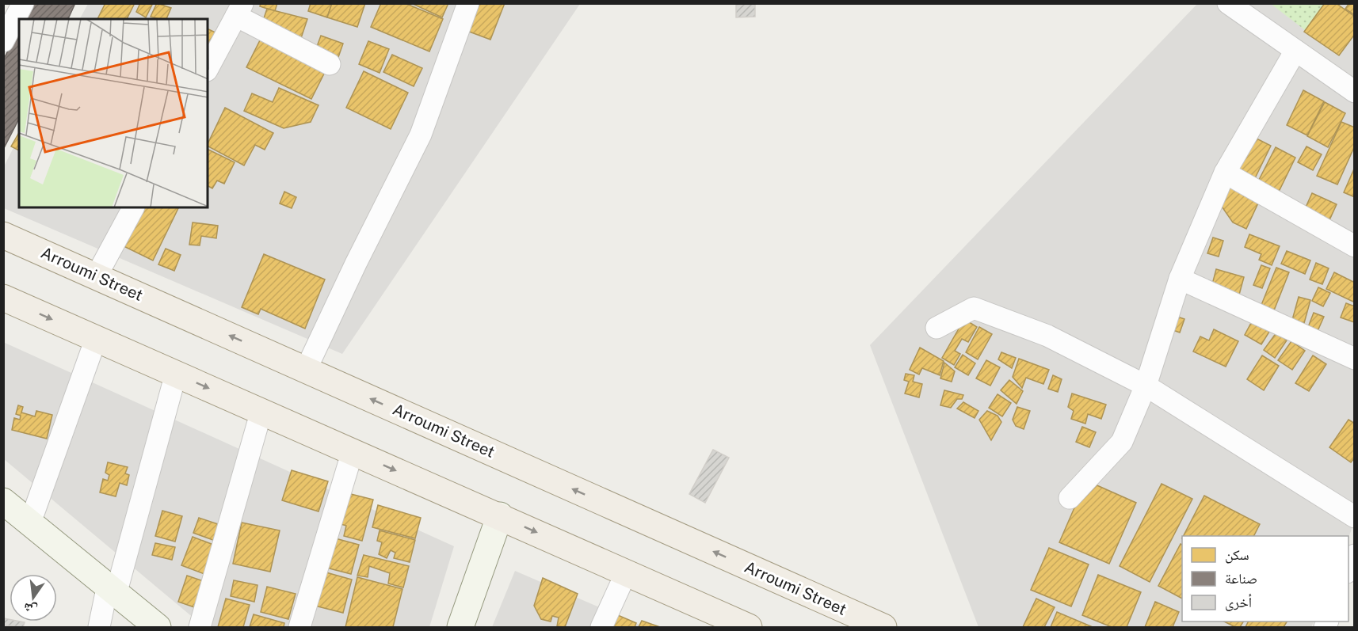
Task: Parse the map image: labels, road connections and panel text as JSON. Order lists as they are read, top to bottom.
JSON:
{
  "streets": {
    "main road": ["Arroumi Street"]
  },
  "legend": ["سكن", "صناعة", "أخرى"],
  "north": "bottom"
}
